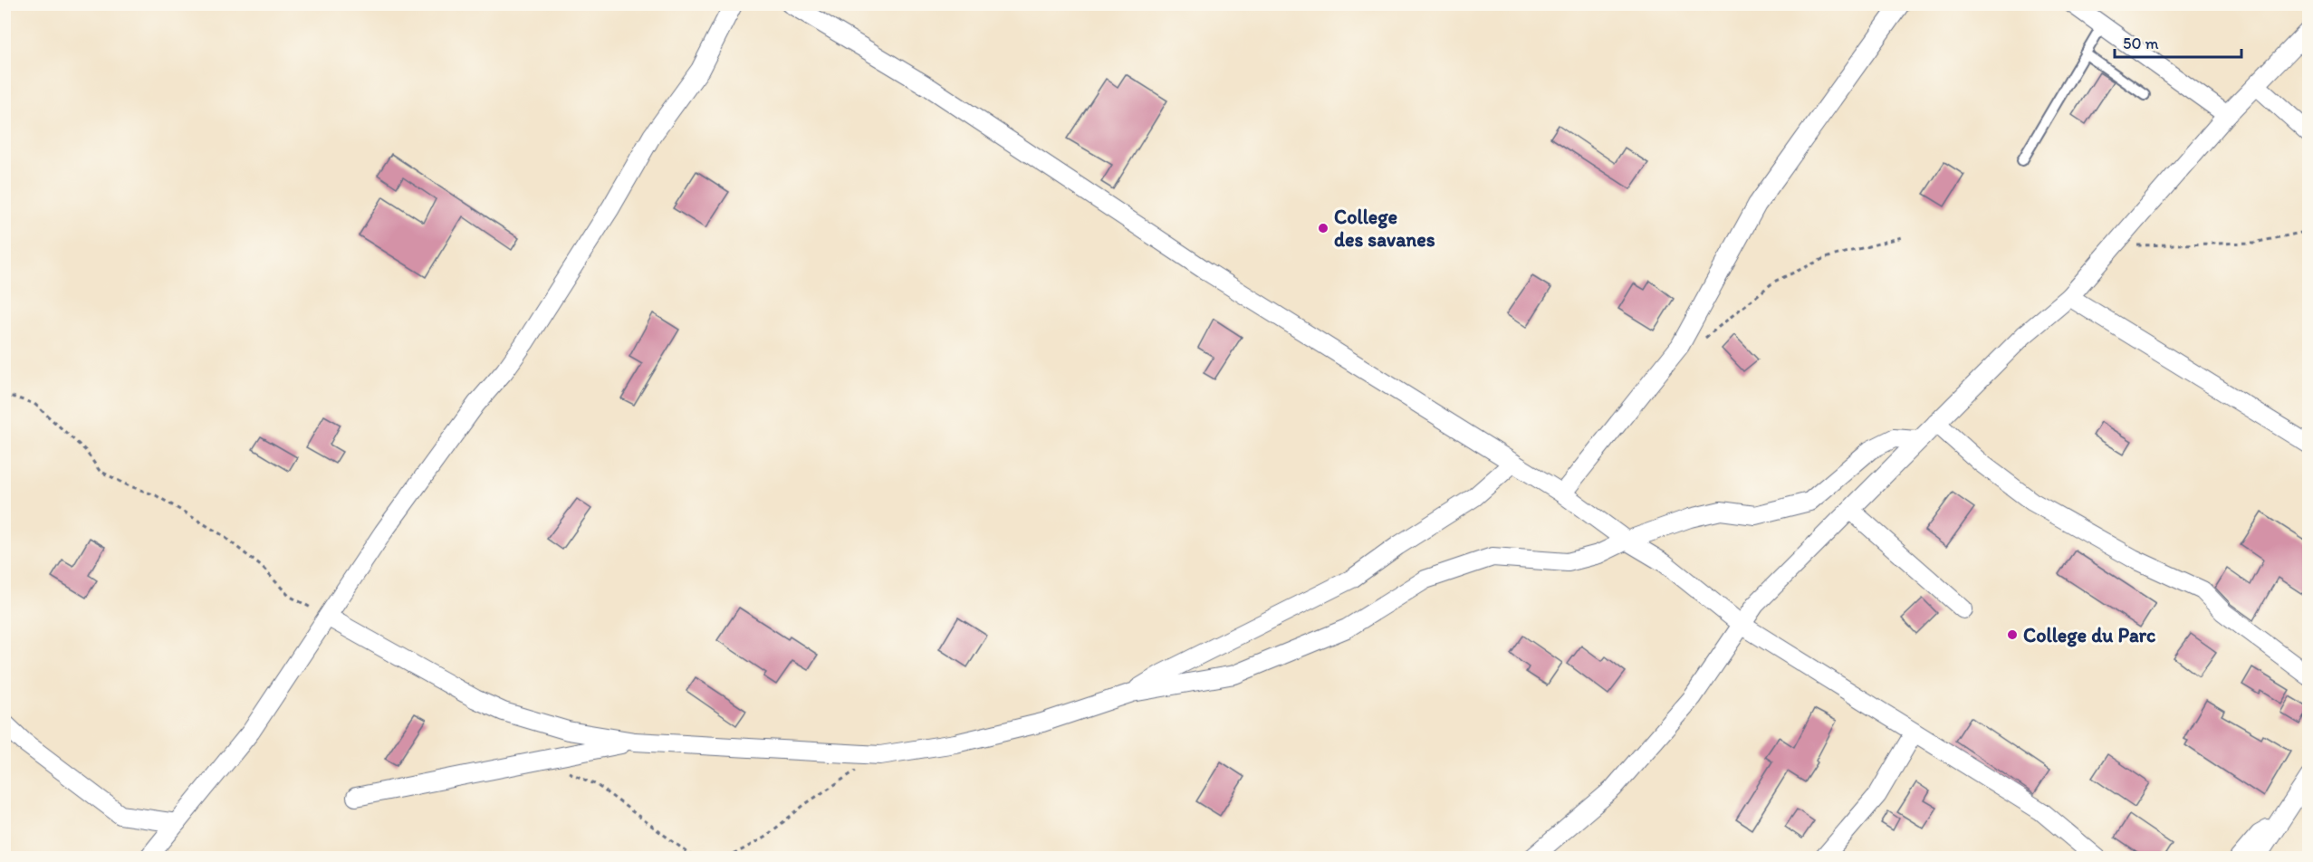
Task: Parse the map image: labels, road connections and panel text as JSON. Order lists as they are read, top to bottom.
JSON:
{
  "places": ["College des savanes", "College du Parc"],
  "scale_bar": "50 m"
}
